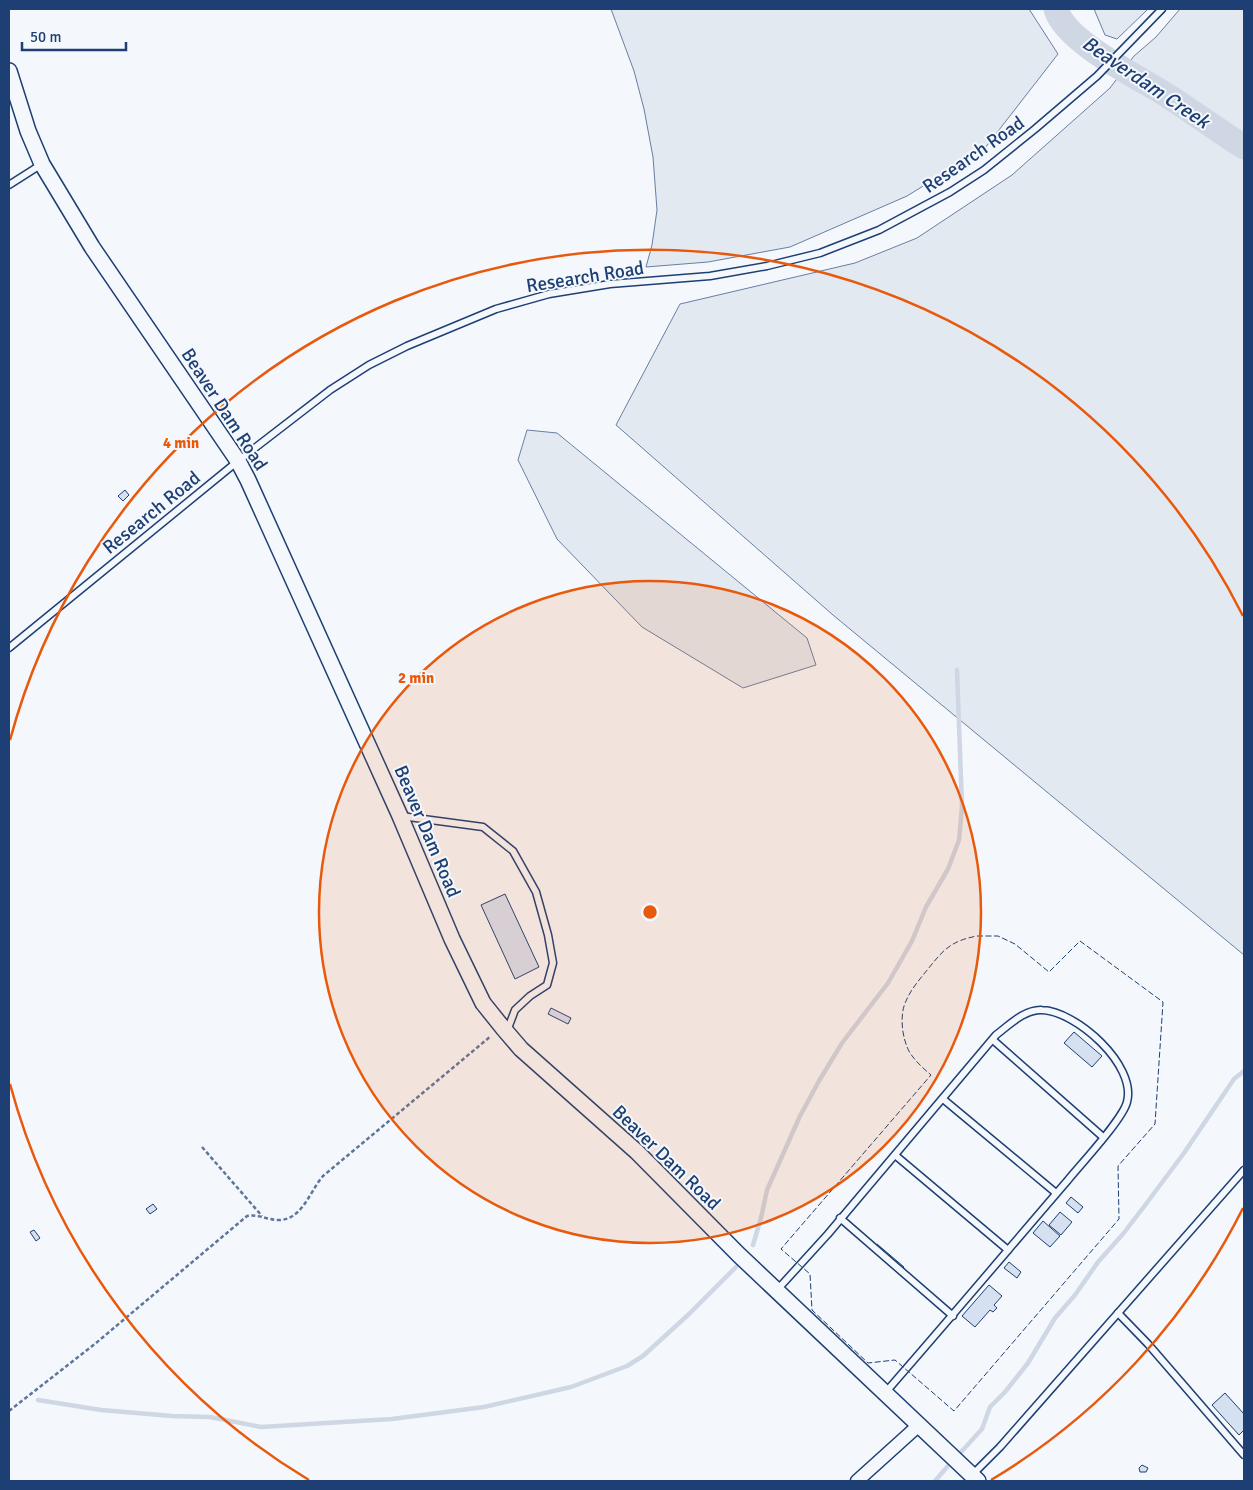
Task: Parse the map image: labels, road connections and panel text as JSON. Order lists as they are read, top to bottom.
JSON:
{
  "streets": {
    "street": ["Beaver Dam Road"],
    "lane": ["Research Road"]
  },
  "crossings": [
    ["Research Road", "Beaver Dam Road"]
  ],
  "water": ["Beaverdam Creek"],
  "scale_bar": "50 m",
  "rings": ["4 min", "2 min"]
}
